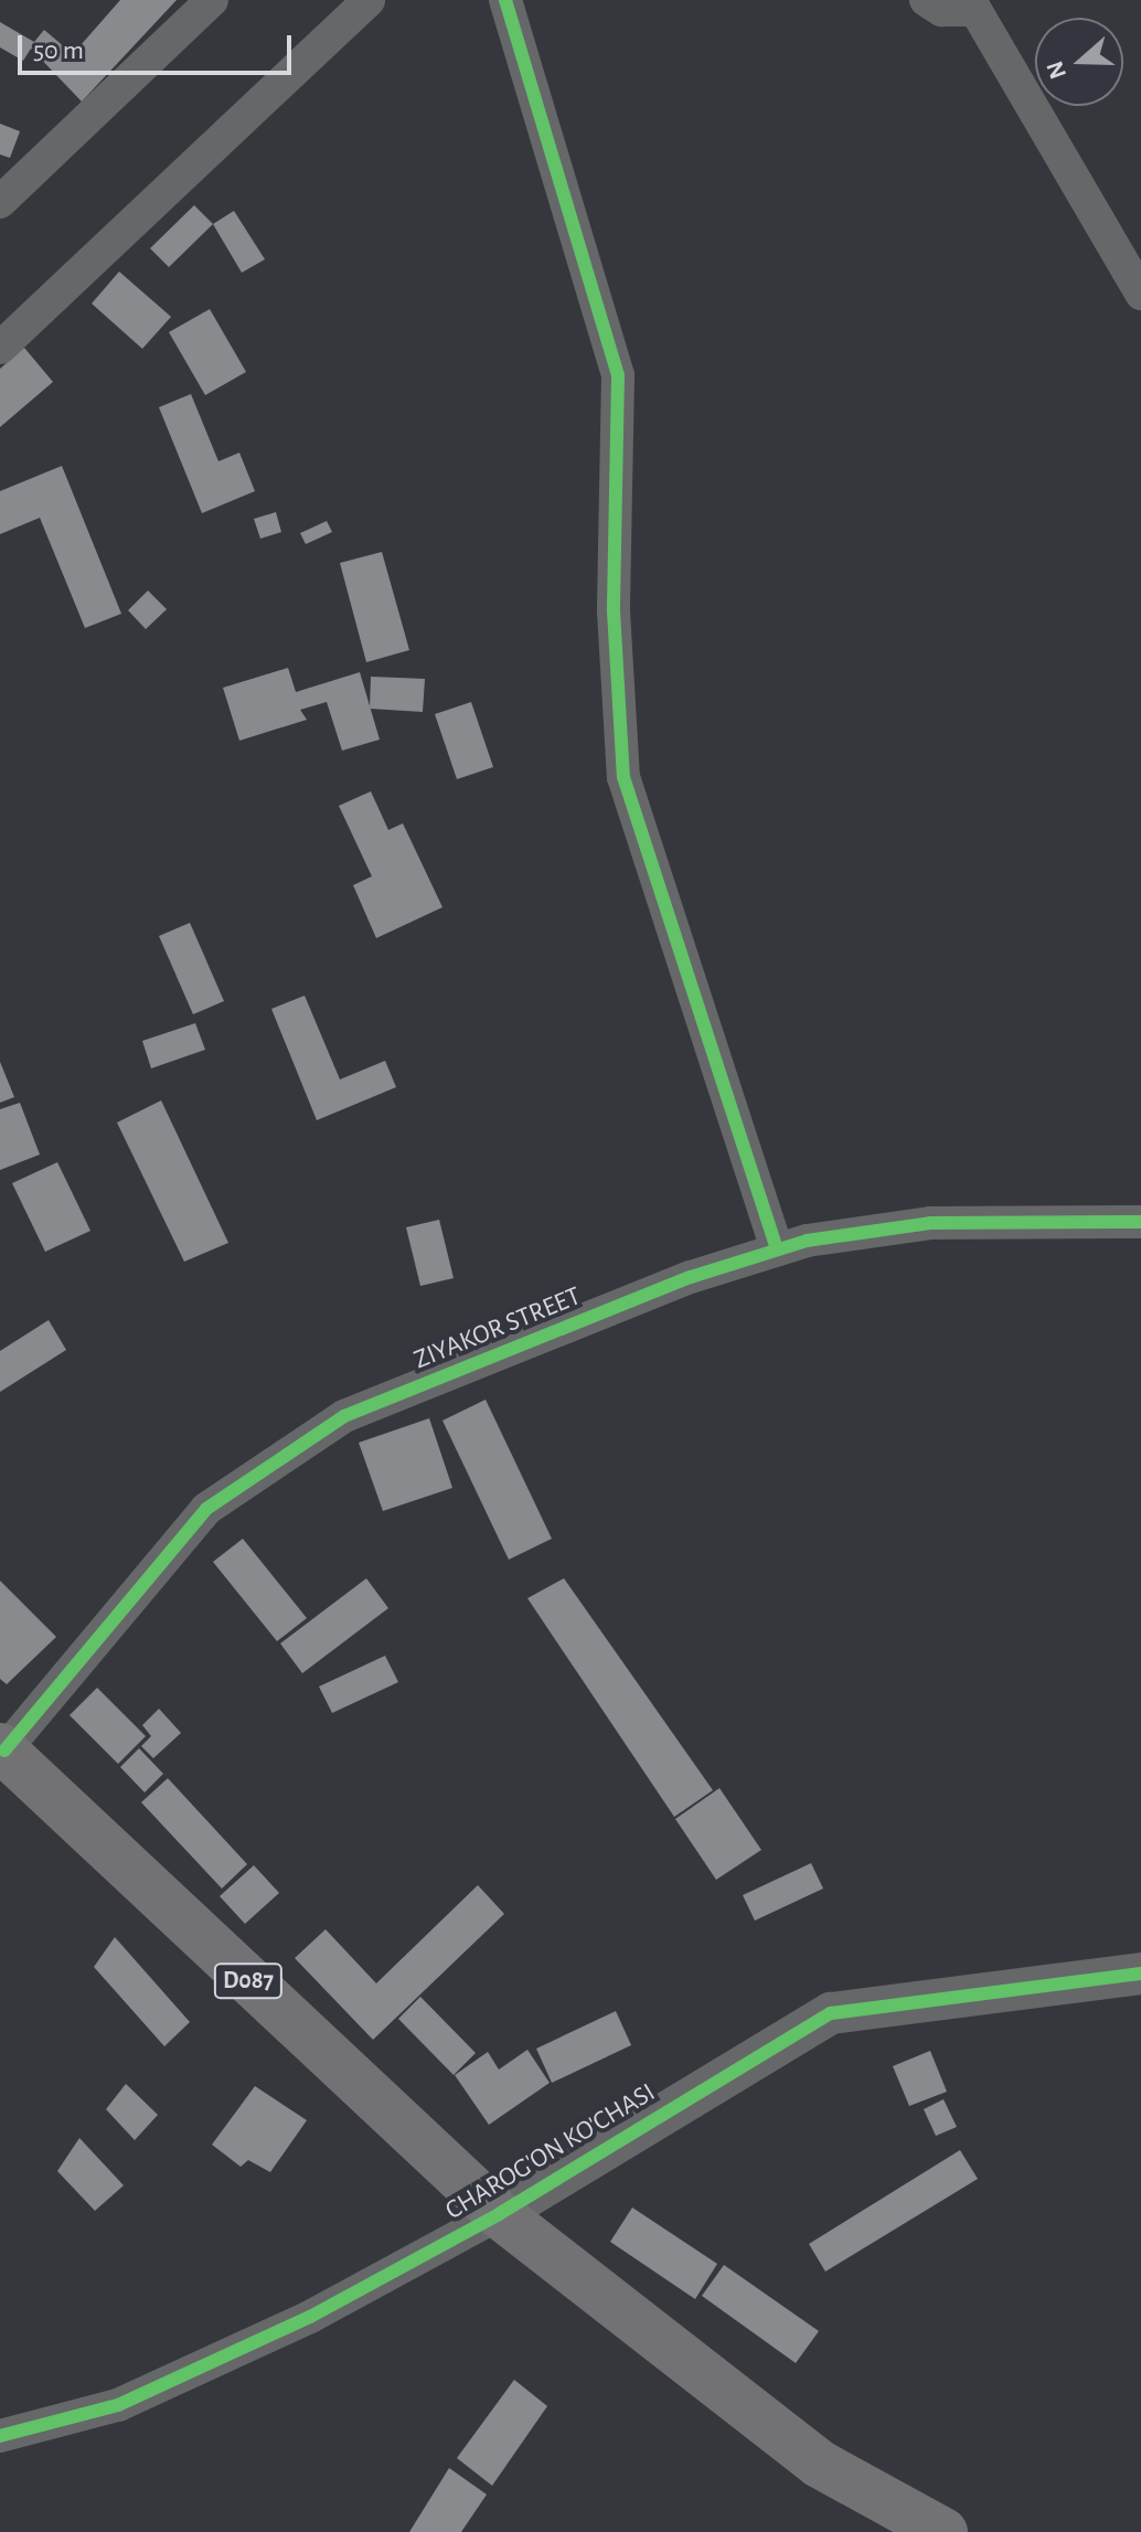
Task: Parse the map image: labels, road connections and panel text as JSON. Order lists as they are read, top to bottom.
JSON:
{
  "streets": {
    "main road": ["D087"],
    "street": ["ZIYAKOR STREET", "CHAROG'ON KO'CHASI"]
  },
  "crossings": [
    ["ZIYAKOR STREET", "D087"],
    ["D087", "CHAROG'ON KO'CHASI"]
  ],
  "scale_bar": "50 m",
  "north": "left"
}
